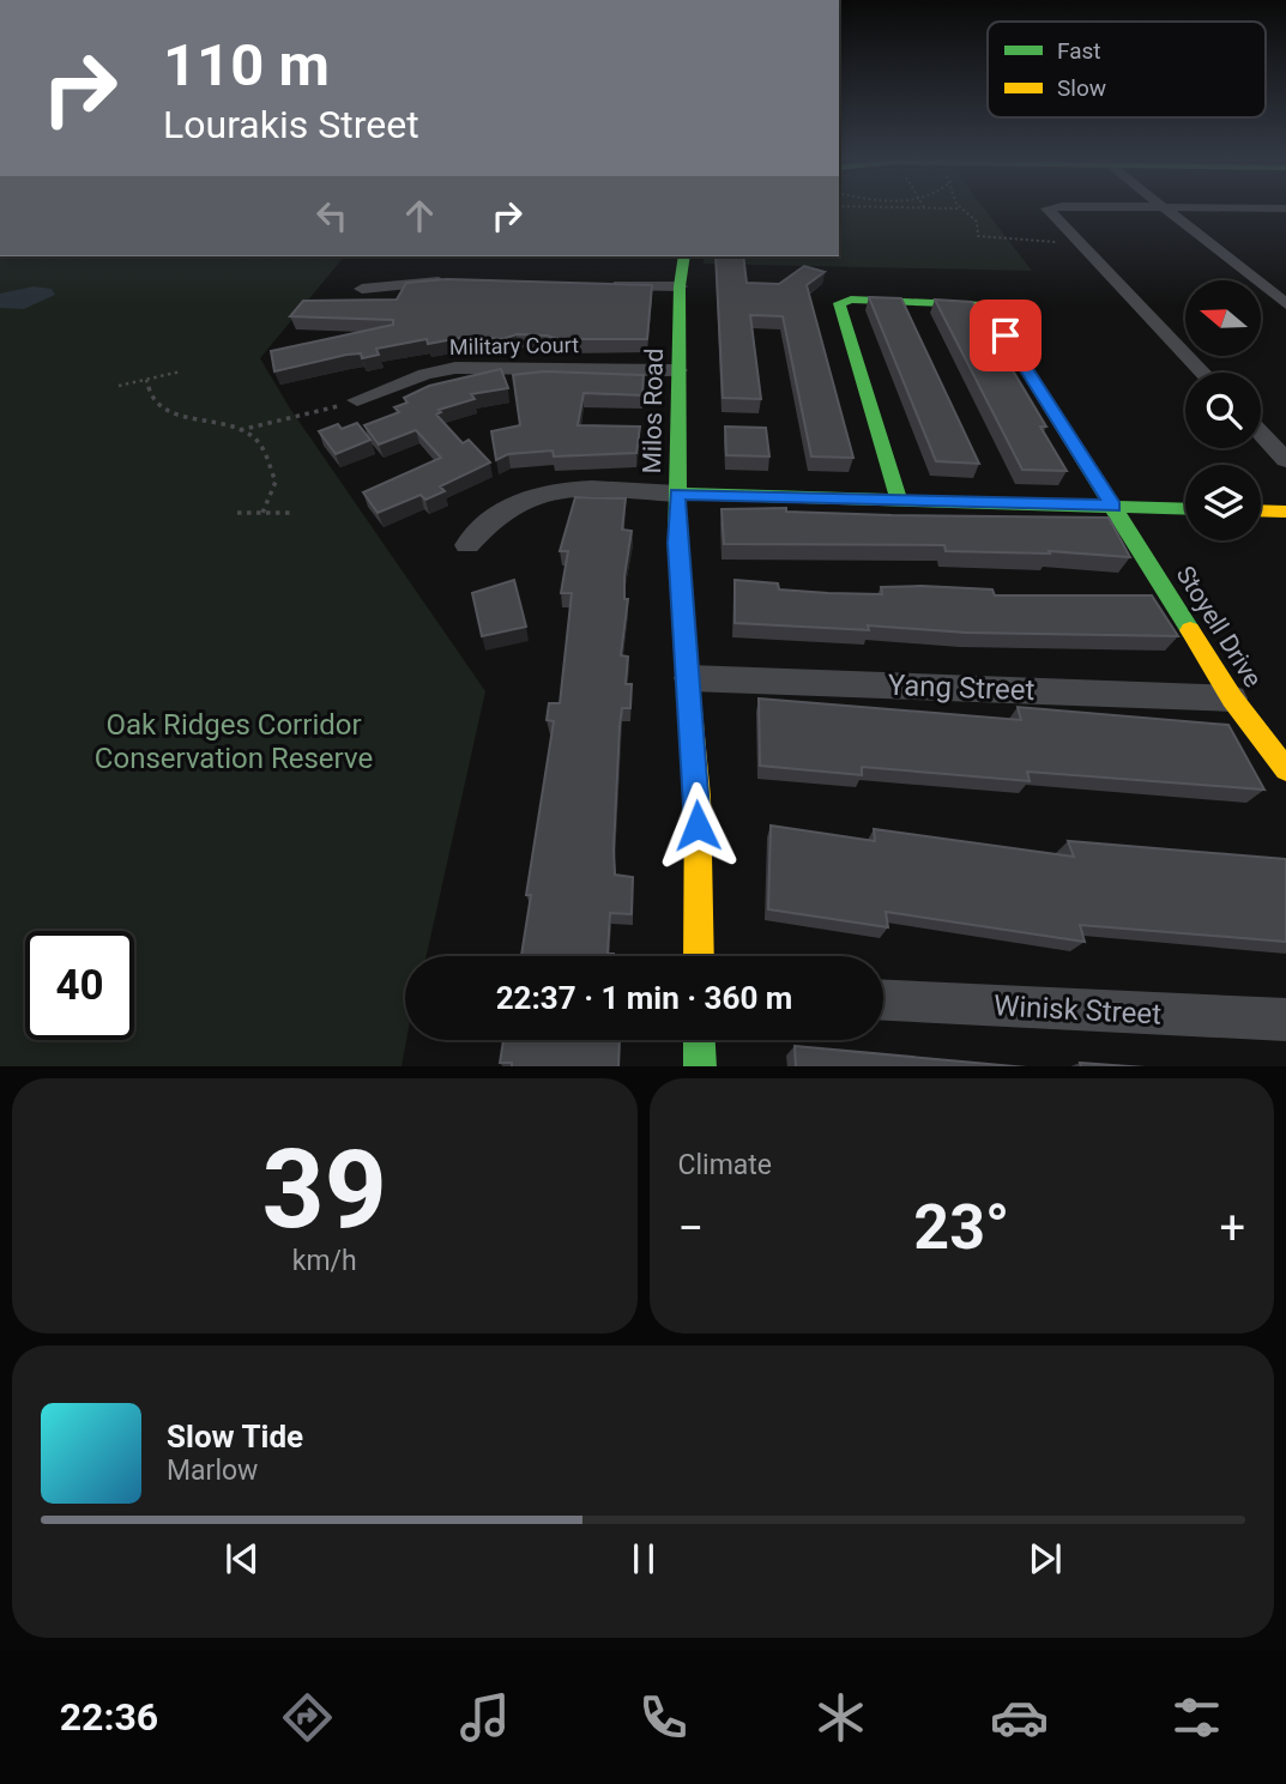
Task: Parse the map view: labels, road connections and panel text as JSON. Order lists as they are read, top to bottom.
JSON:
{
  "streets": {
    "street": [
      "Military Court",
      "Milos Road",
      "Stoyell Drive",
      "Yang Street",
      "Winisk Street"
    ]
  },
  "crossings": [
    ["Military Court", "Milos Road"],
    ["Milos Road", "Yang Street"],
    ["Stoyell Drive", "Yang Street"]
  ],
  "parks": ["Oak Ridges Corridor Conservation Reserve"],
  "legend": ["Fast", "Slow"],
  "north": "left",
  "page": {
    "turn": ["110 m", "Lourakis Street"],
    "limit": "40",
    "trip": "22:37 · 1 min · 360 m",
    "tile": [
      ["39", "km/h"],
      "Climate"
    ],
    "heat": ["−", "23°", "+"],
    "song": ["Slow Tide", "Marlow"],
    "tabs": "22:36"
  }
}
